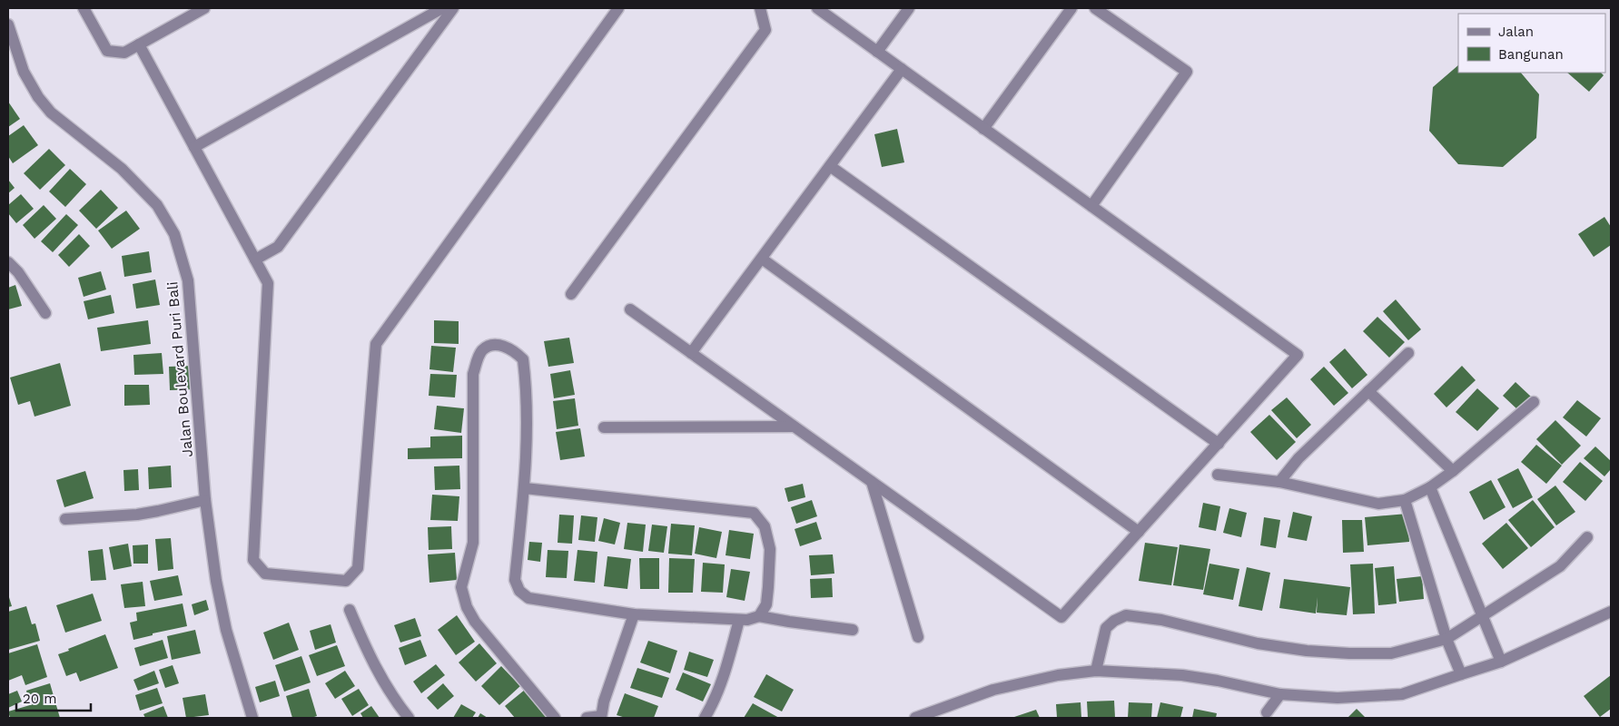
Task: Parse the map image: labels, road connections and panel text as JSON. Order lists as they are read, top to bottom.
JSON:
{
  "streets": {
    "street": ["Jalan Boulevard Puri Bali"]
  },
  "legend": ["Jalan", "Bangunan"],
  "scale_bar": "20 m"
}
